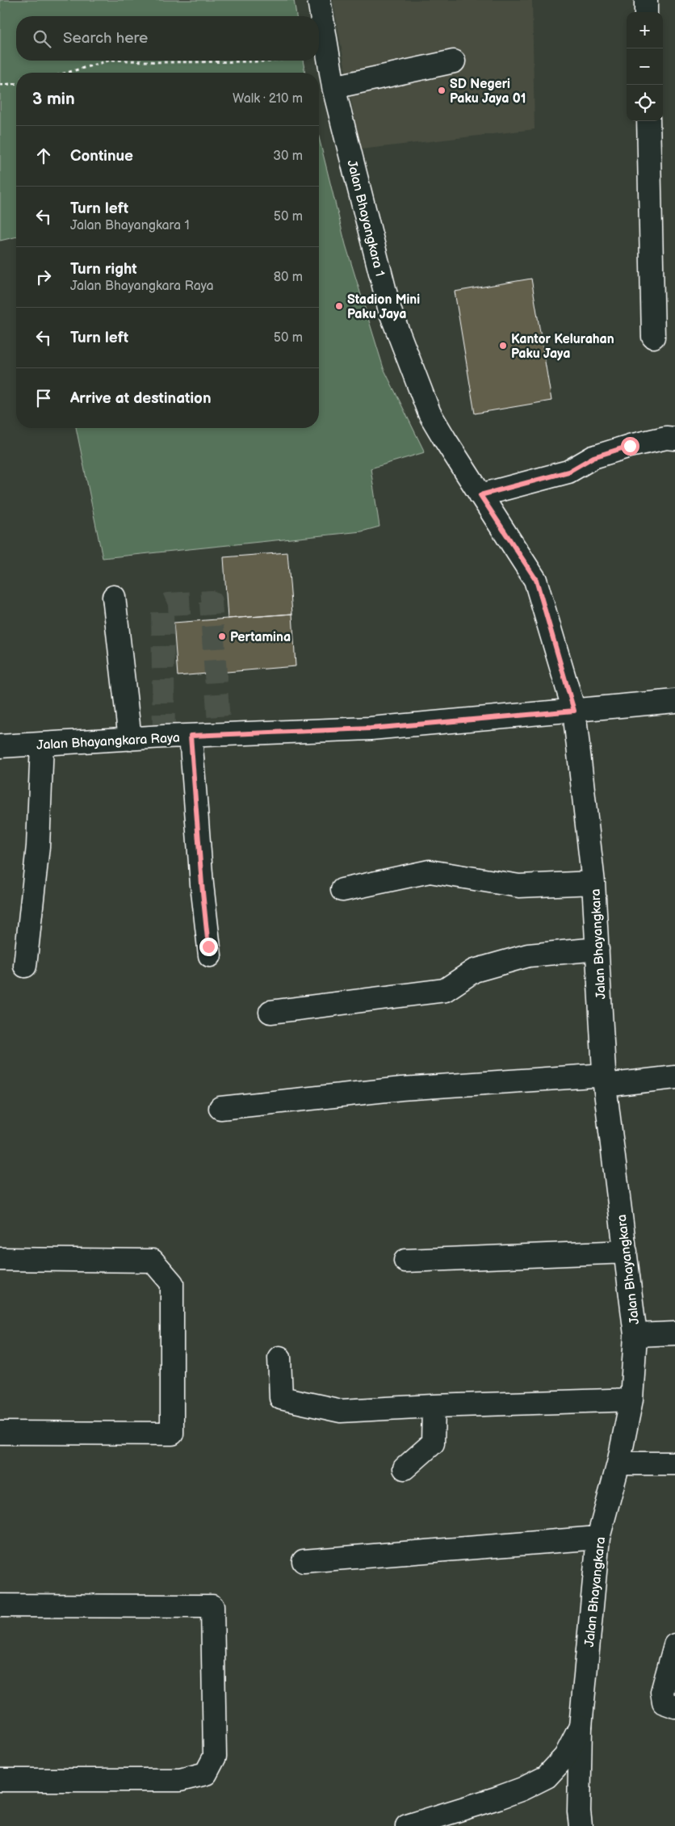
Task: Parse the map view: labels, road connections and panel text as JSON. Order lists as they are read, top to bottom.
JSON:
{
  "streets": {
    "street": ["Jalan Bhayangkara 1", "Jalan Bhayangkara Raya", "Jalan Bhayangkara"]
  },
  "crossings": [
    ["Jalan Bhayangkara 1", "Jalan Bhayangkara Raya"],
    ["Jalan Bhayangkara 1", "Jalan Bhayangkara"],
    ["Jalan Bhayangkara Raya", "Jalan Bhayangkara"]
  ],
  "places": [
    "SD Negeri Paku Jaya 01",
    "Stadion Mini Paku Jaya",
    "Kantor Kelurahan Paku Jaya",
    "Pertamina"
  ],
  "page": {
    "map_buttons": ["+", "−"],
    "search": "Search here",
    "heading": ["3 min", "Walk · 210 m"],
    "list": [
      ["Continue", "30 m"],
      ["Turn left", "Jalan Bhayangkara 1", "50 m"],
      ["Turn right", "Jalan Bhayangkara Raya", "80 m"],
      ["Turn left", "50 m"],
      "Arrive at destination"
    ]
  }
}
